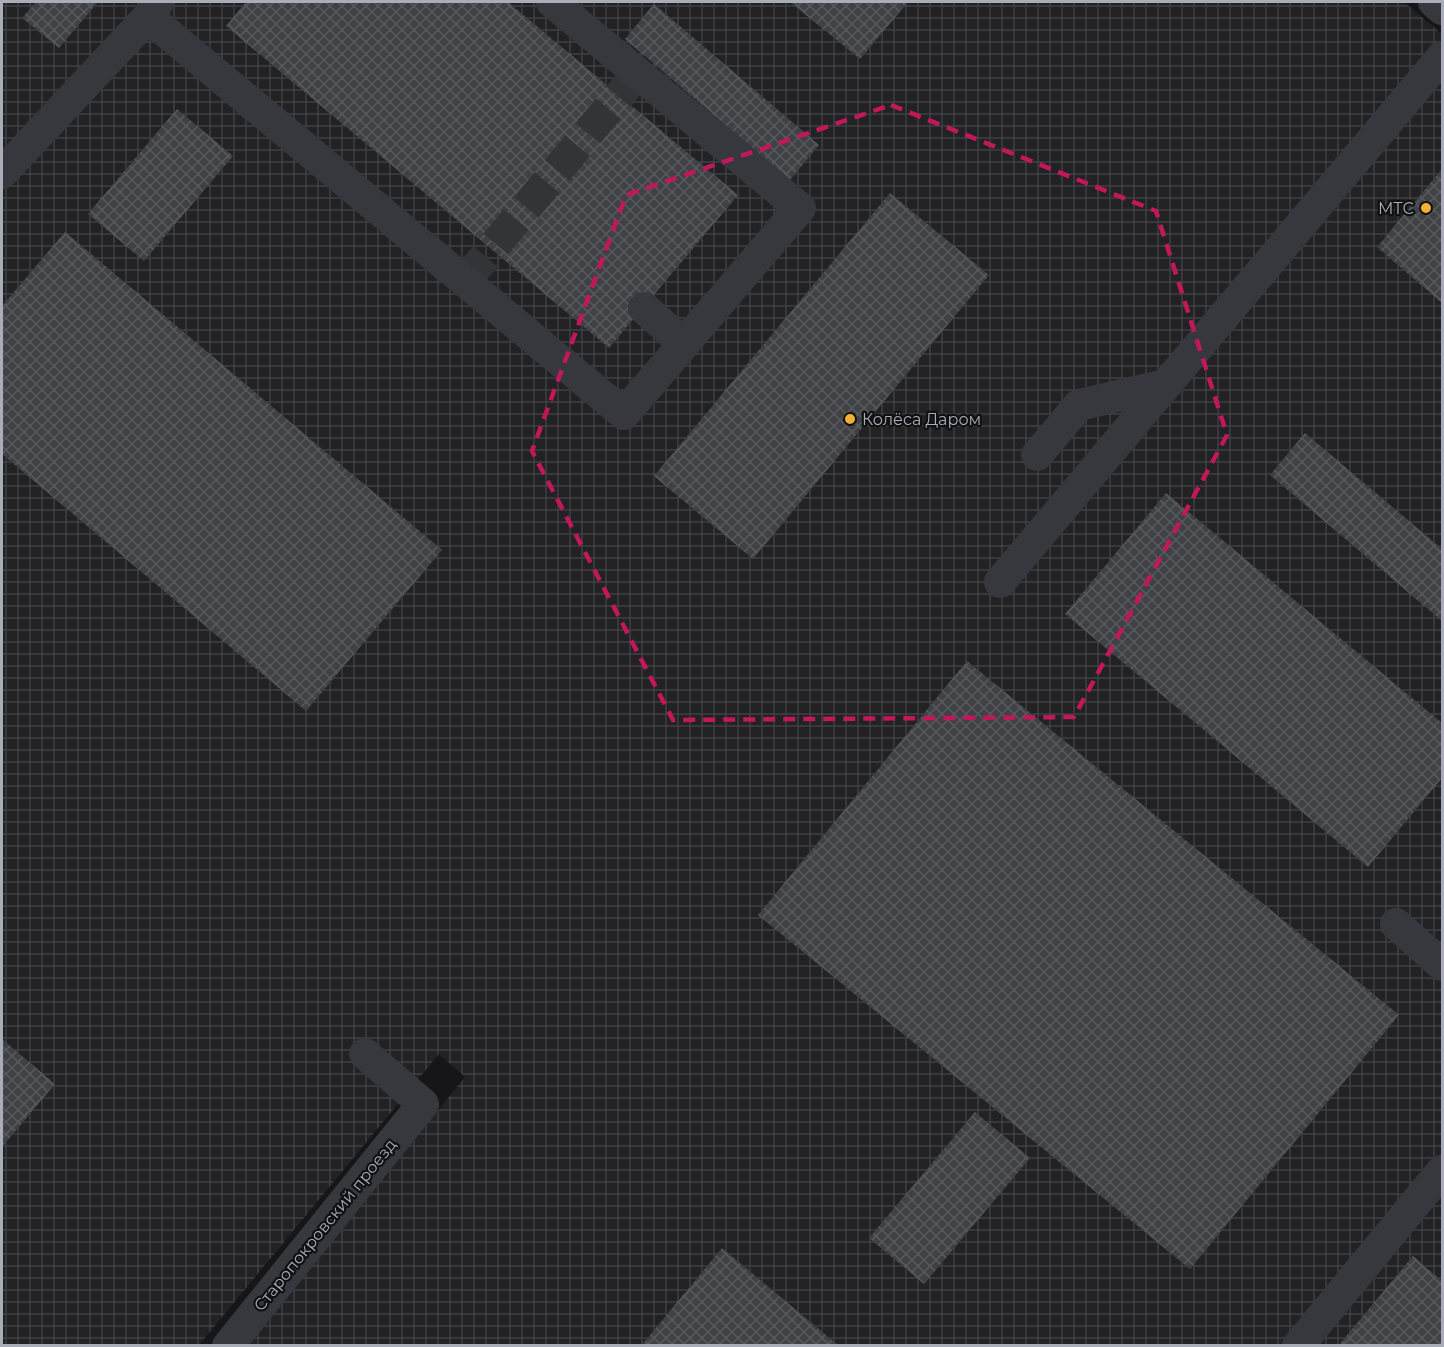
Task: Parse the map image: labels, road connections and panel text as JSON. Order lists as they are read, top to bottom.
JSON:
{
  "streets": {
    "street": ["Старопокровский проезд"]
  },
  "places": ["МТС", "Колёса Даром"]
}
